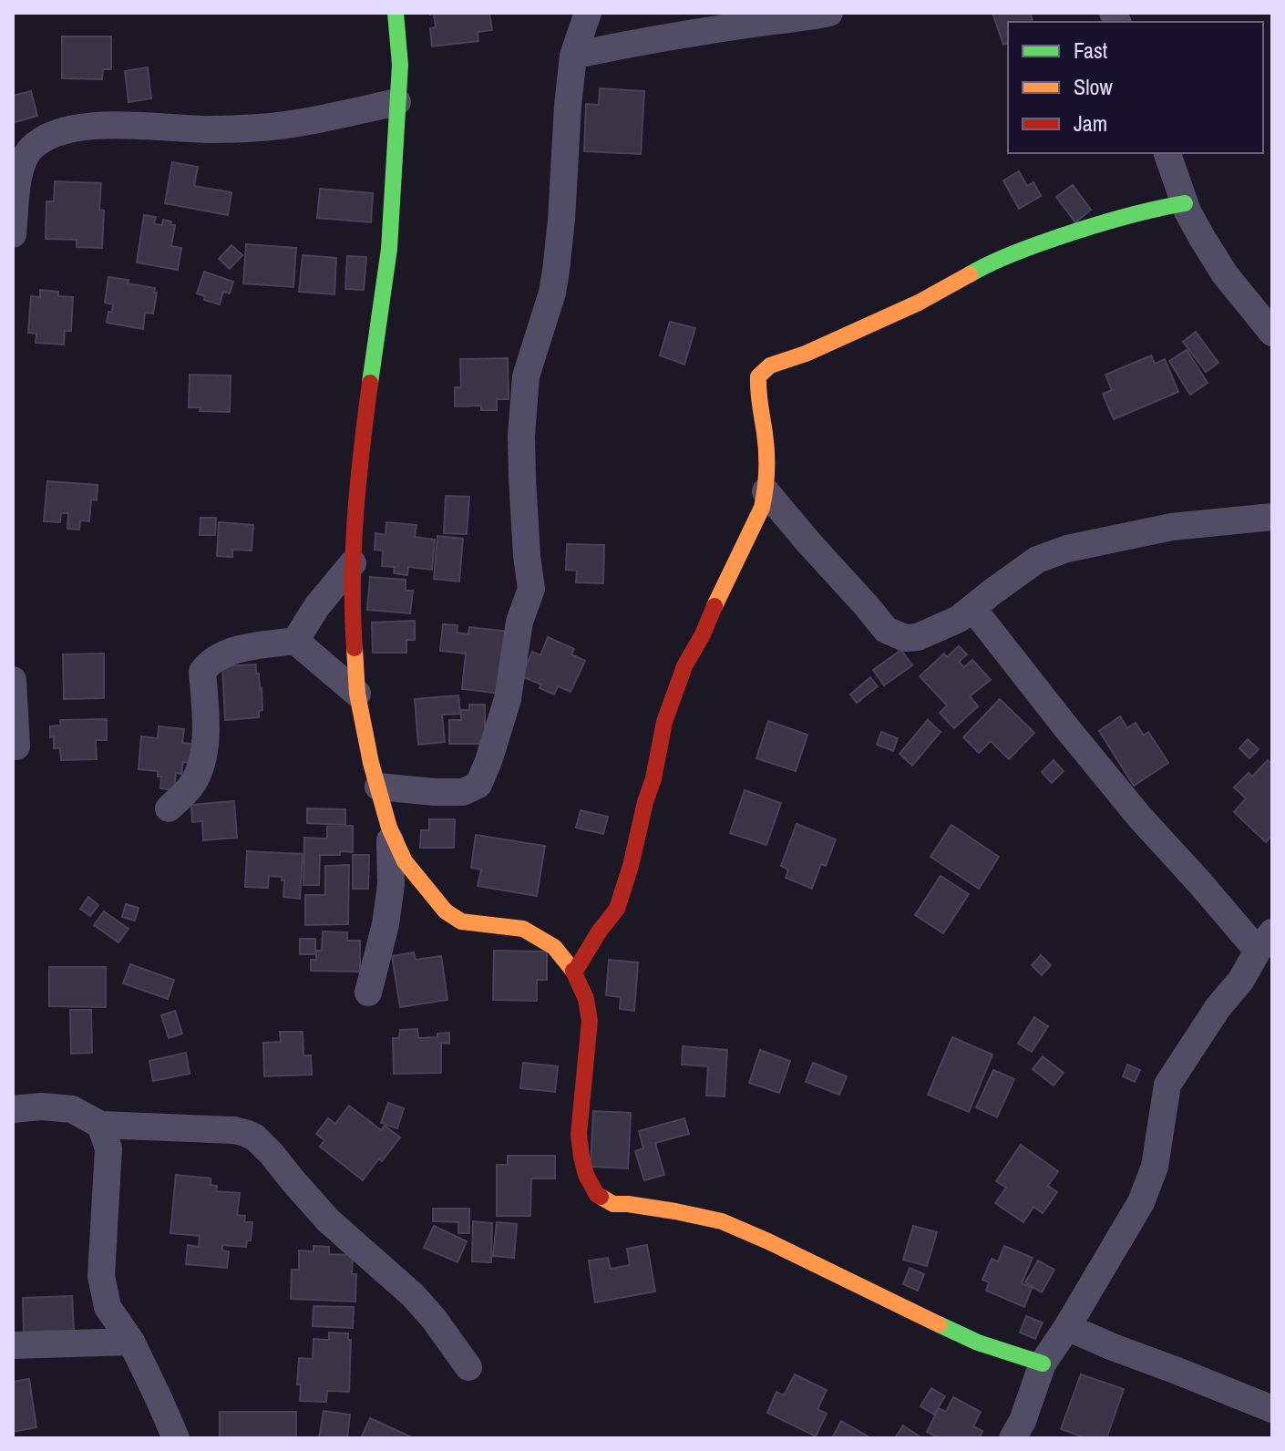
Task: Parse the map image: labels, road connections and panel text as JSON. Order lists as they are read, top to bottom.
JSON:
{
  "legend": ["Fast", "Slow", "Jam"]
}
